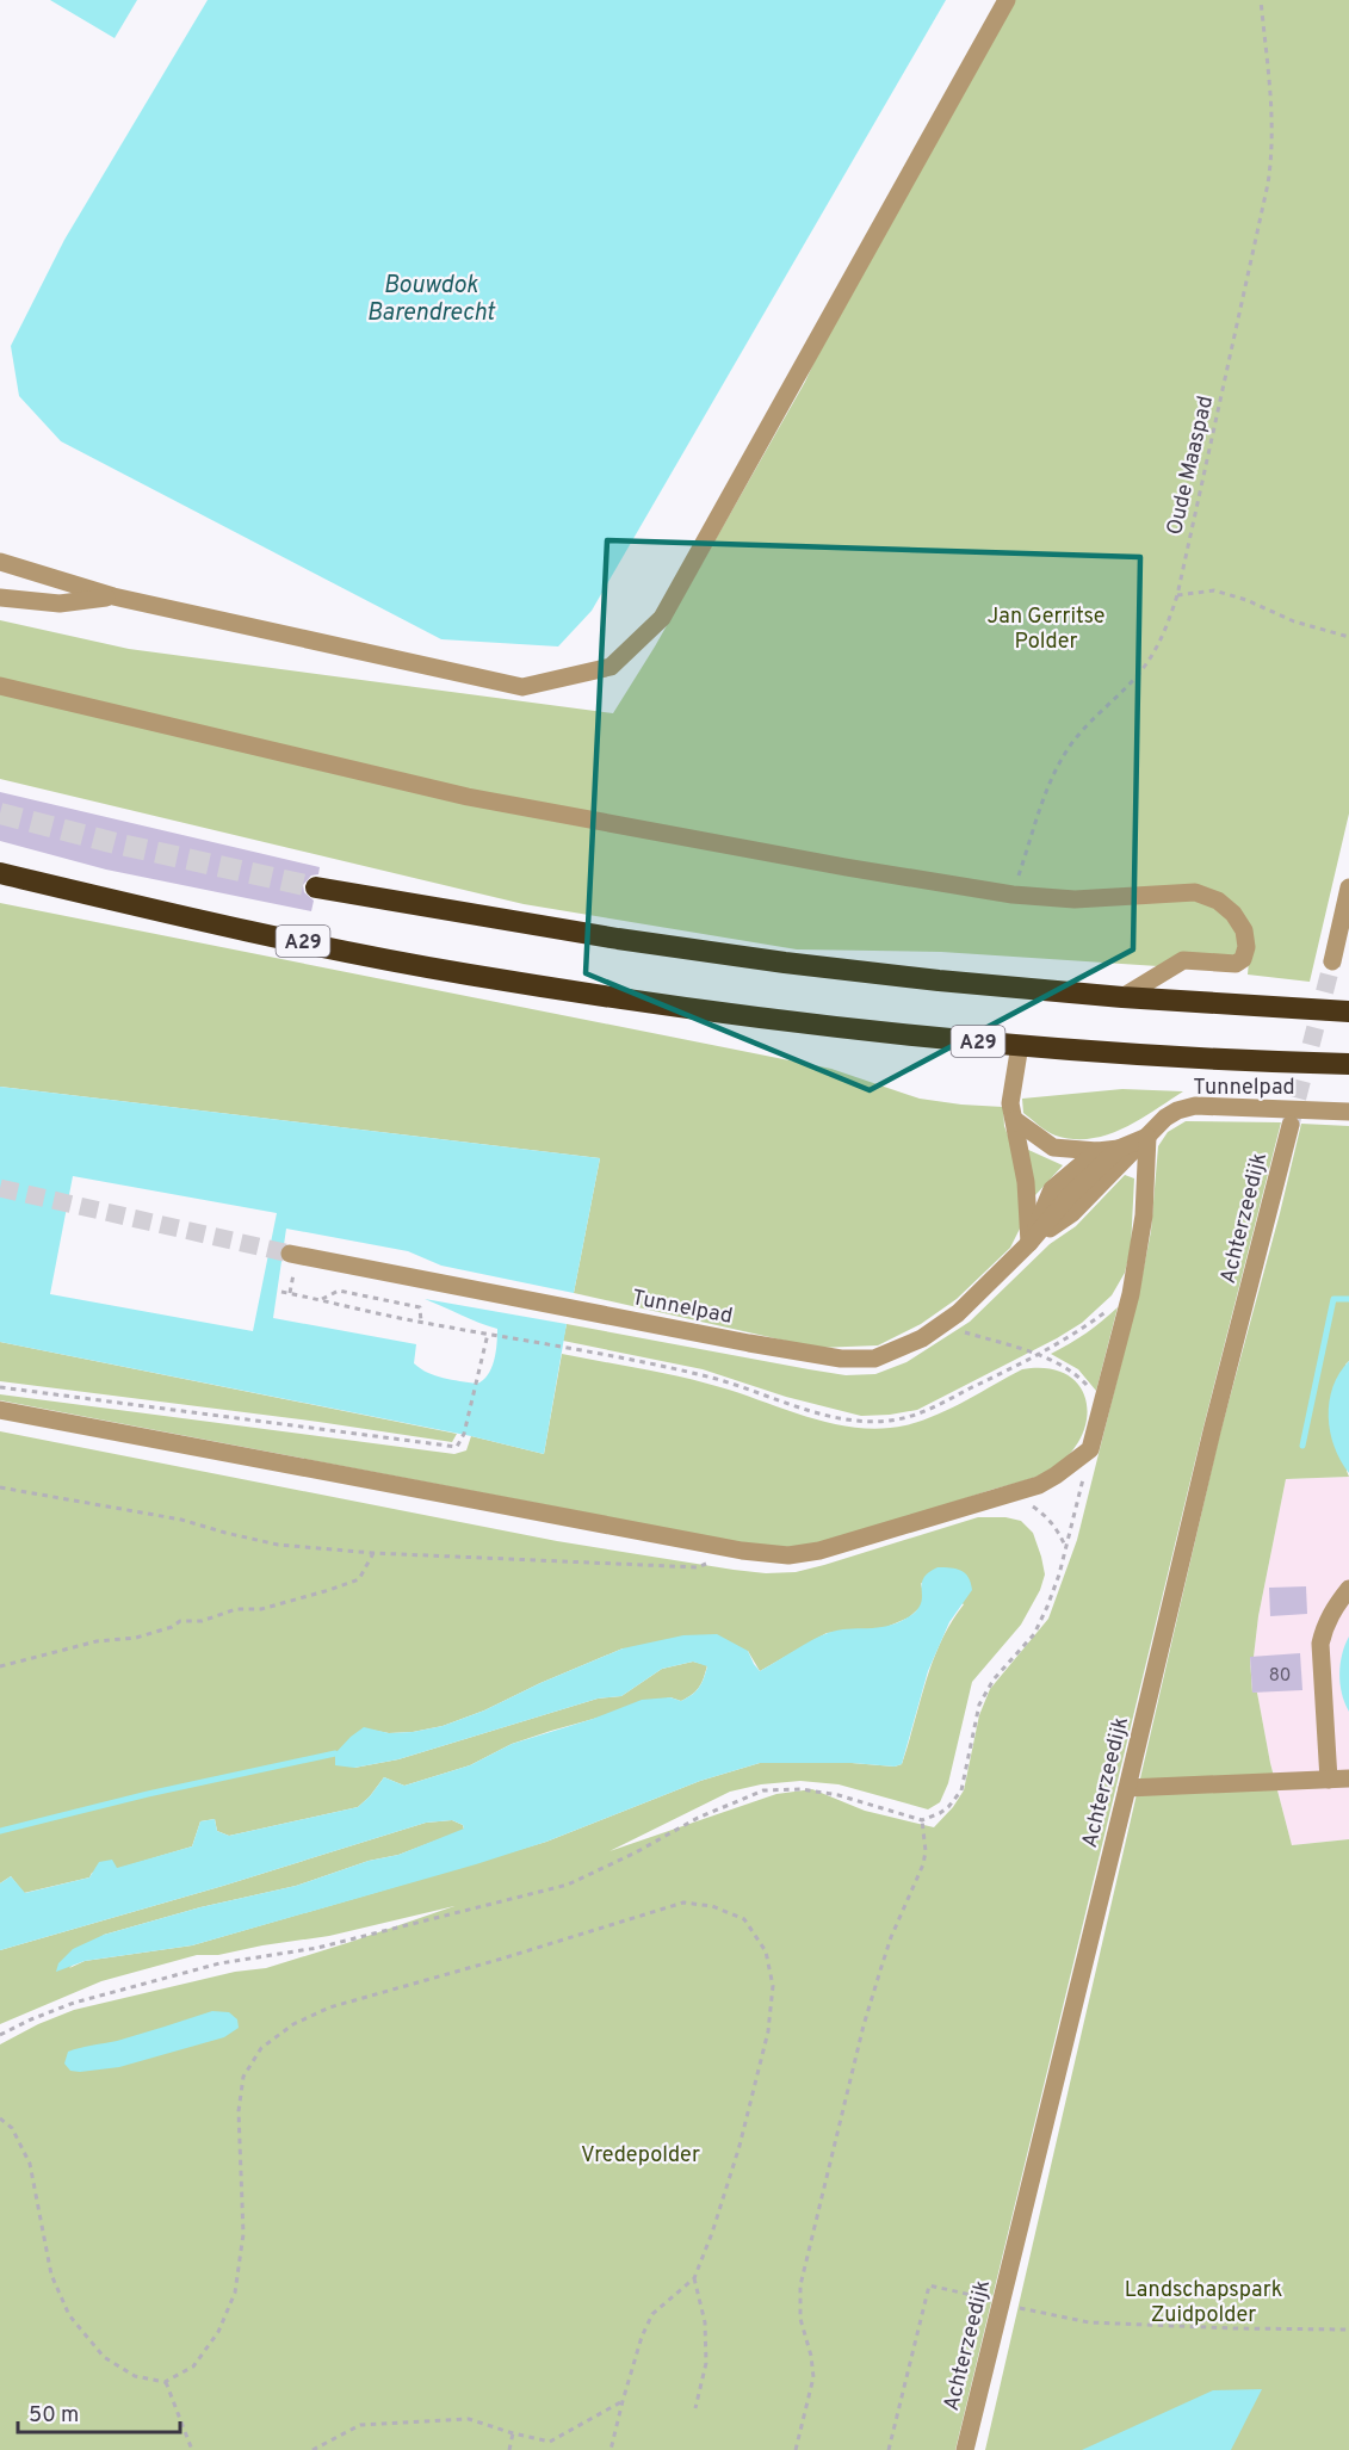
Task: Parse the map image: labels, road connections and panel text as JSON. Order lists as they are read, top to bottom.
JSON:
{
  "streets": {
    "highway": ["A29"],
    "street": ["Tunnelpad", "Achterzeedijk"],
    "path": ["Oude Maaspad"]
  },
  "water": ["Bouwdok Barendrecht"],
  "parks": ["Jan Gerritse Polder", "Vredepolder", "Landschapspark Zuidpolder"],
  "house_numbers": ["80"],
  "scale_bar": "50 m"
}
